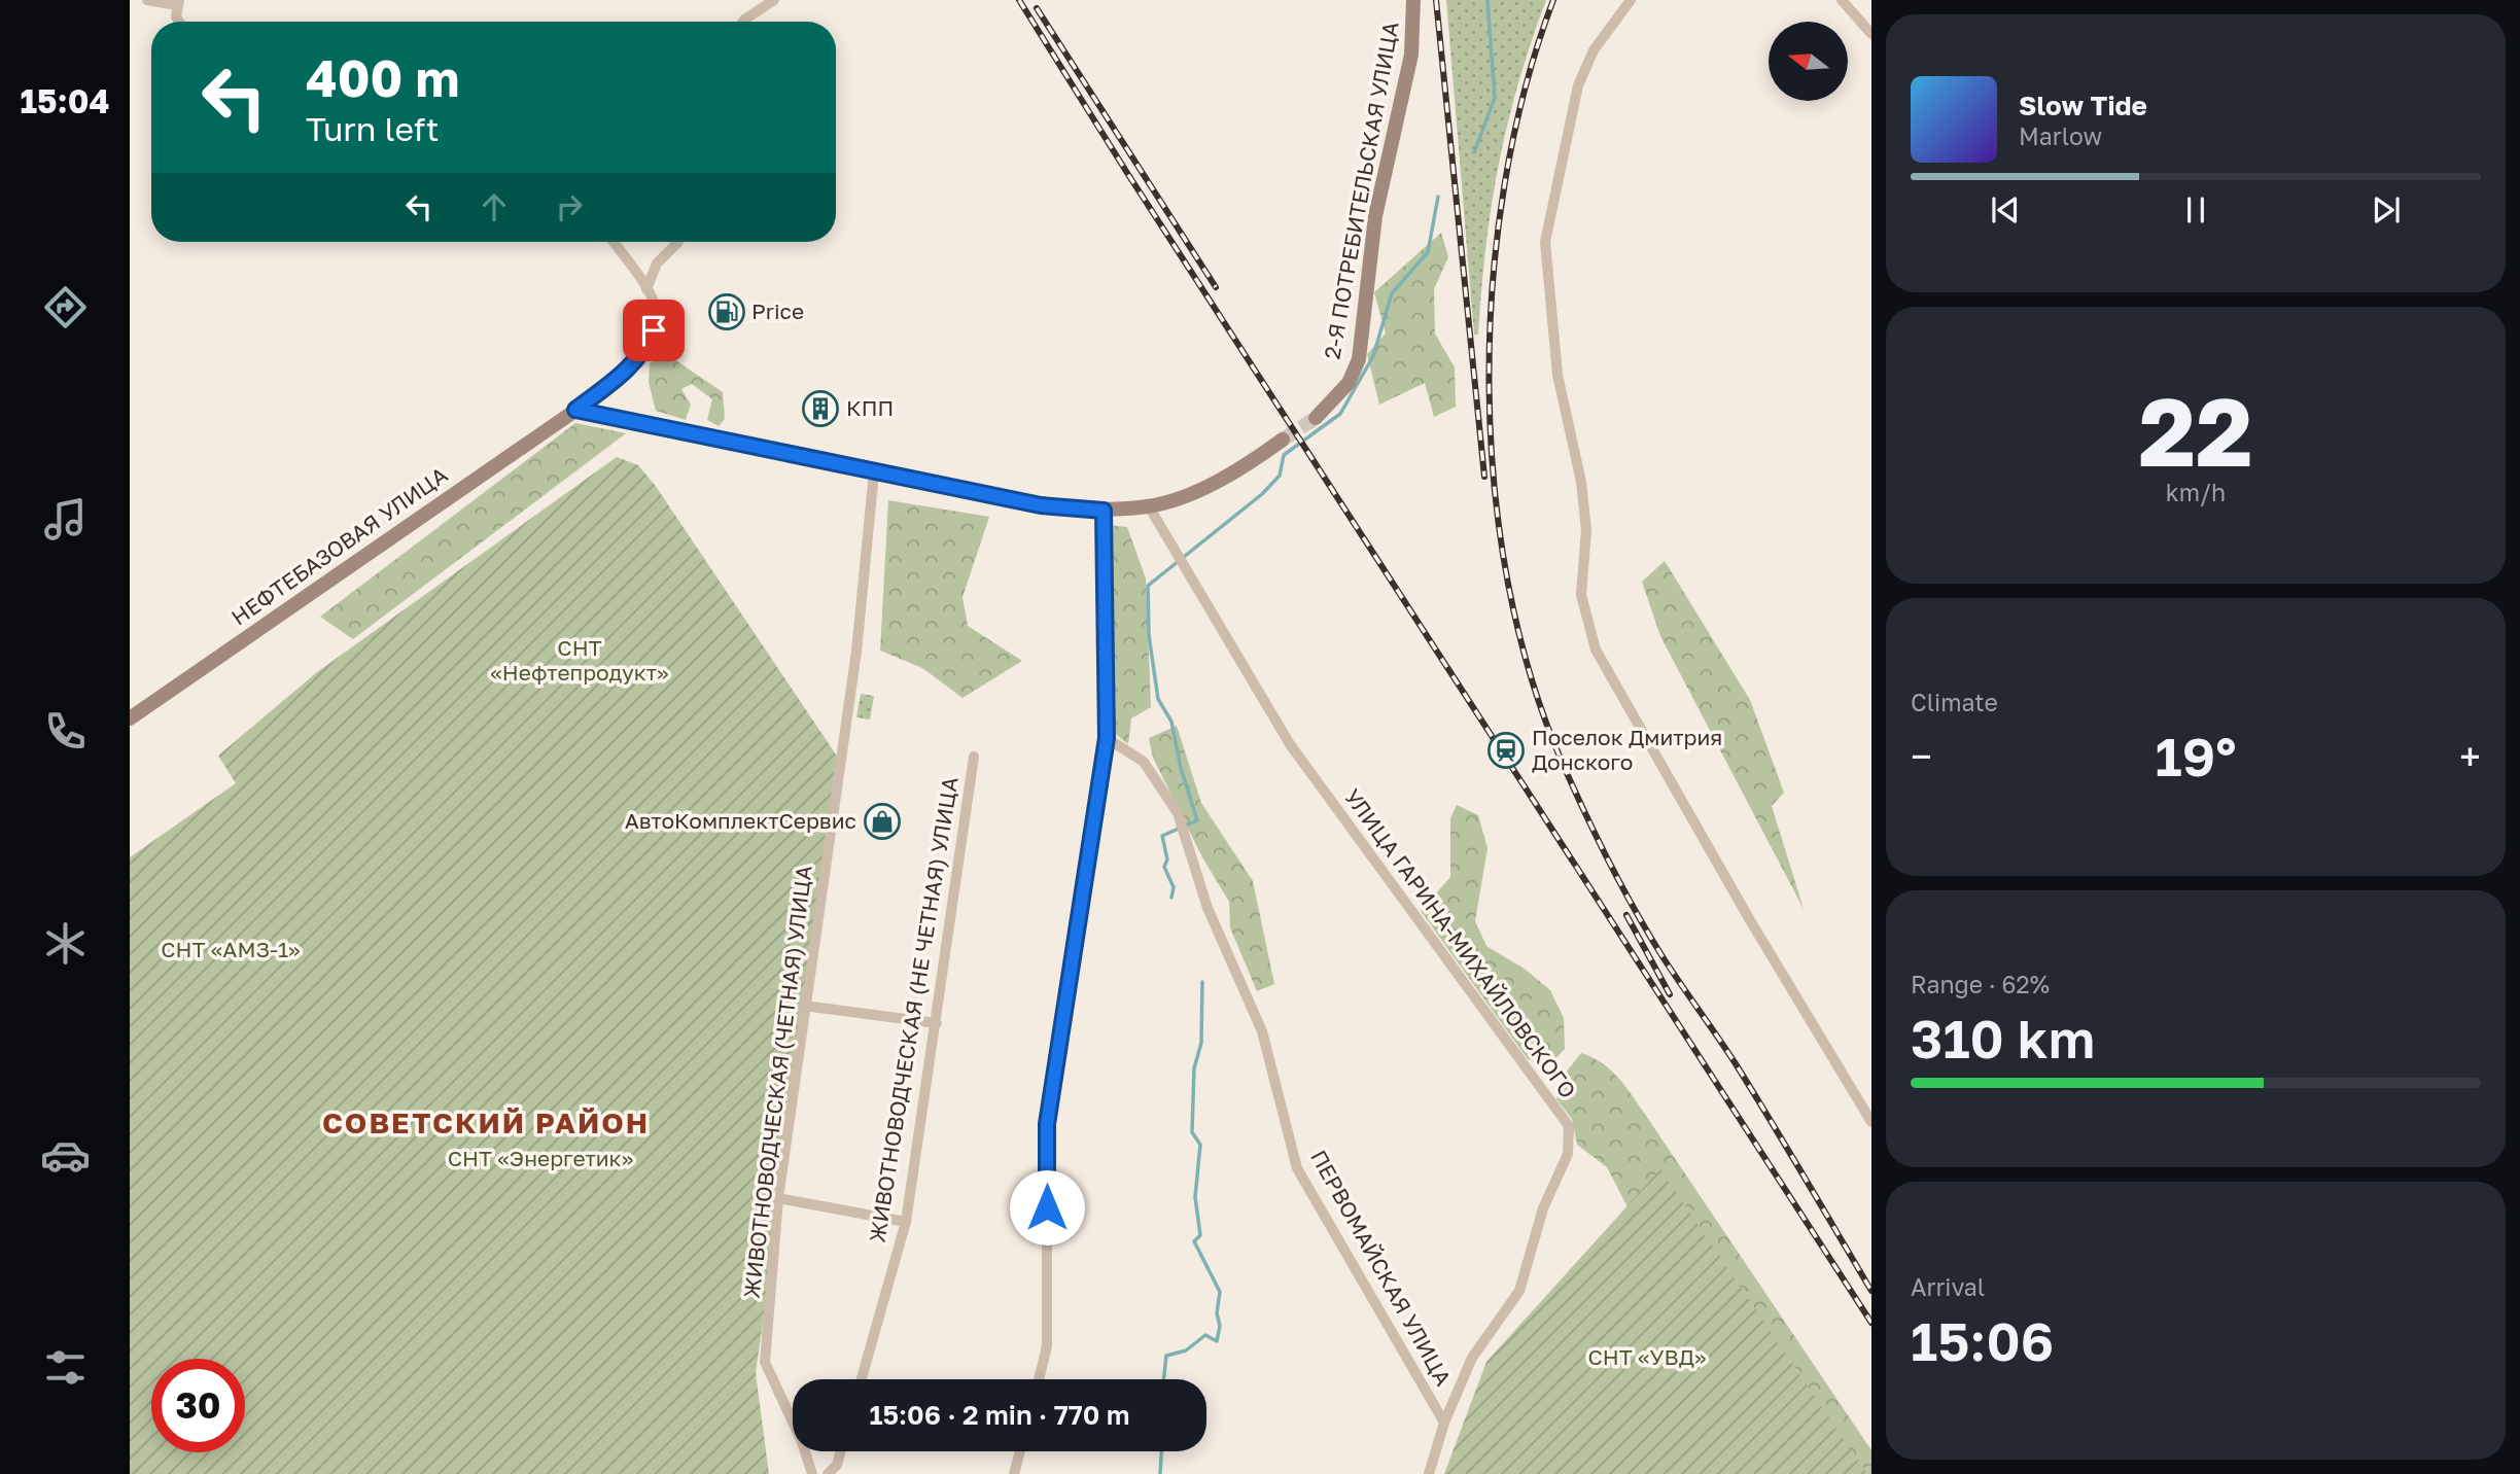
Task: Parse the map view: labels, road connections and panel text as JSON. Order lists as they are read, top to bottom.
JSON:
{
  "streets": {
    "street": [
      "2-Я ПОТРЕБИТЕЛЬСКАЯ УЛИЦА",
      "НЕФТЕБАЗОВАЯ УЛИЦА",
      "УЛИЦА ГАРИНА-МИХАЙЛОВСКОГО",
      "ЖИВОТНОВОДЧЕСКАЯ (НЕ ЧЕТНАЯ) УЛИЦА",
      "ЖИВОТНОВОДЧЕСКАЯ (ЧЕТНАЯ) УЛИЦА",
      "ПЕРВОМАЙСКАЯ УЛИЦА"
    ]
  },
  "crossings": [
    ["УЛИЦА ГАРИНА-МИХАЙЛОВСКОГО", "ПЕРВОМАЙСКАЯ УЛИЦА"]
  ],
  "districts": ["СОВЕТСКИЙ РАЙОН"],
  "parks": [
    "СНТ «Нефтепродукт»",
    "СНТ «АМЗ-1»",
    "СНТ «Энергетик»",
    "СНТ «УВД»"
  ],
  "places": {
    "fuel station": ["Price"],
    "building": ["КПП"],
    "station": ["Поселок Дмитрия Донского"],
    "shop": ["АвтоКомплектСервис"]
  },
  "north": "left",
  "page": {
    "tabs": "15:04",
    "turn": ["400 m", "Turn left"],
    "song": ["Slow Tide", "Marlow"],
    "tile": [
      ["22", "km/h"],
      "Climate",
      ["Range · 62%", "310 km"],
      ["Arrival", "15:06"]
    ],
    "heat": ["−", "19°", "+"],
    "limit": "30",
    "trip": "15:06 · 2 min · 770 m"
  }
}
